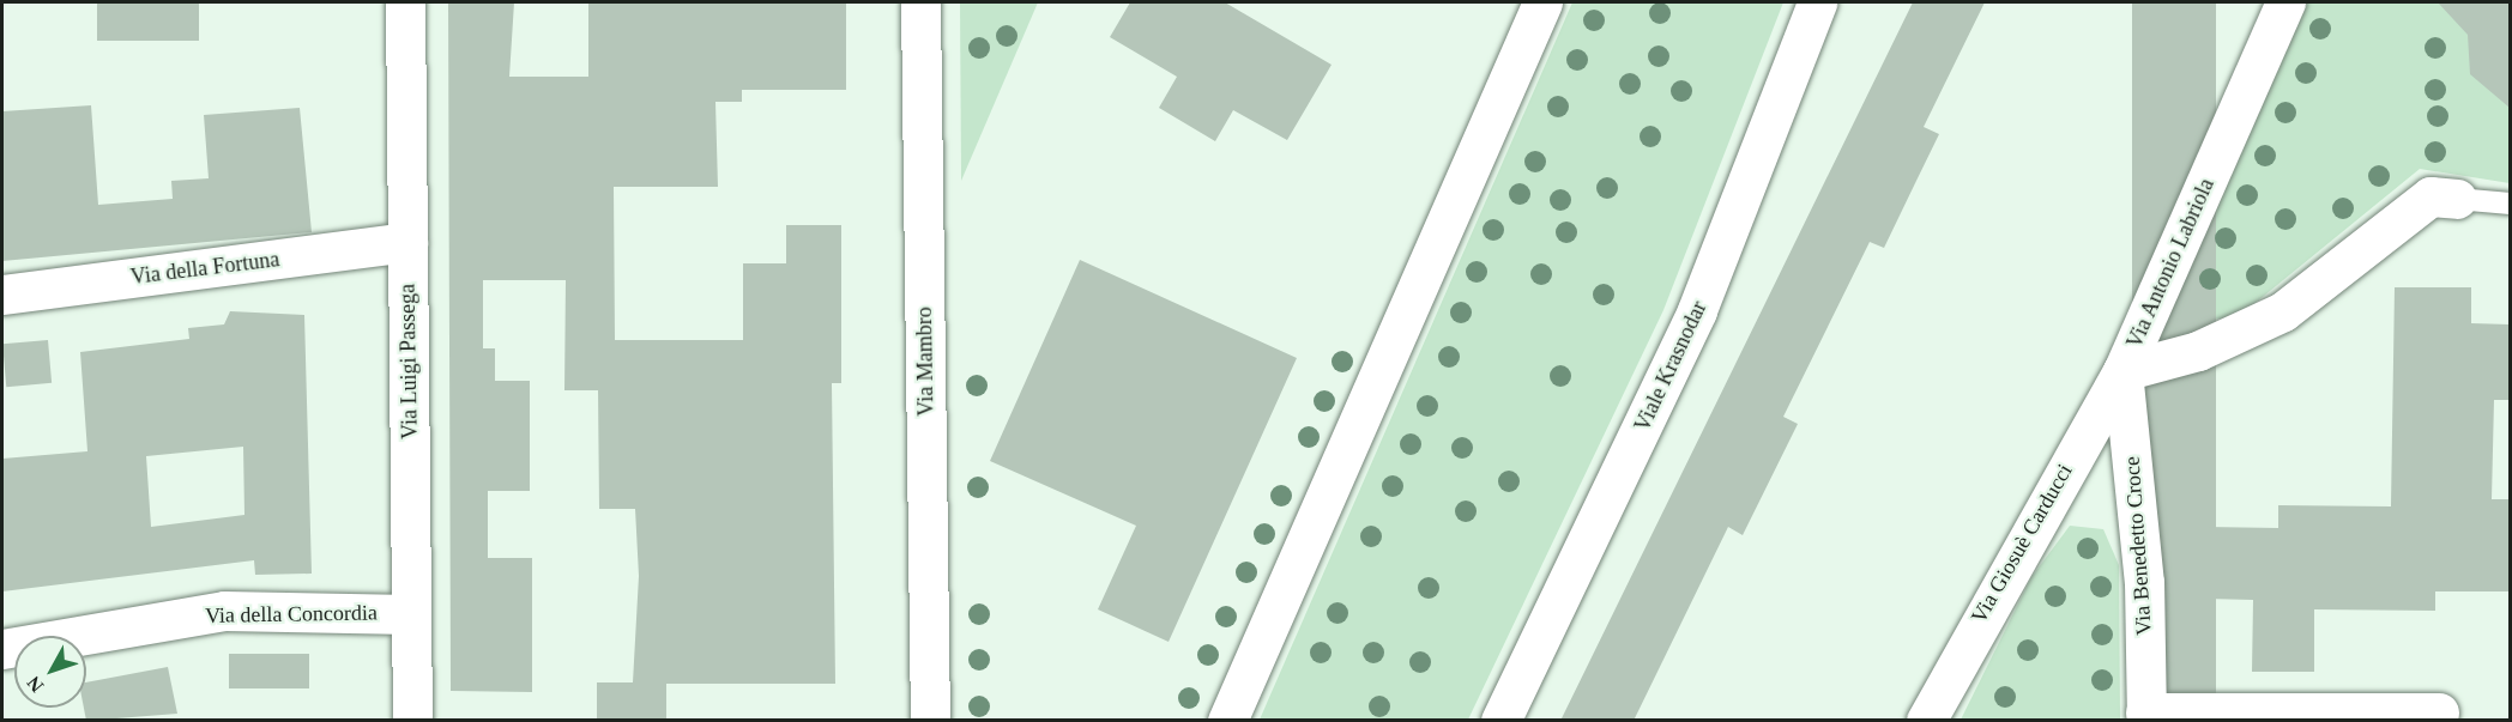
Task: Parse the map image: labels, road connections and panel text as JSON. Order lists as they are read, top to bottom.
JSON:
{
  "streets": {
    "street": [
      "Via Antonio Labriola",
      "Via della Fortuna",
      "Via Luigi Passega",
      "Via Mambro",
      "Viale Krasnodar",
      "Via Giosuè Carducci",
      "Via Benedetto Croce",
      "Via della Concordia"
    ]
  },
  "crossings": [
    ["Via Antonio Labriola", "Via Giosuè Carducci"],
    ["Via Antonio Labriola", "Via Benedetto Croce"],
    ["Via della Fortuna", "Via Luigi Passega"],
    ["Via Luigi Passega", "Via della Concordia"],
    ["Via Giosuè Carducci", "Via Benedetto Croce"]
  ],
  "north": "bottom left"
}
